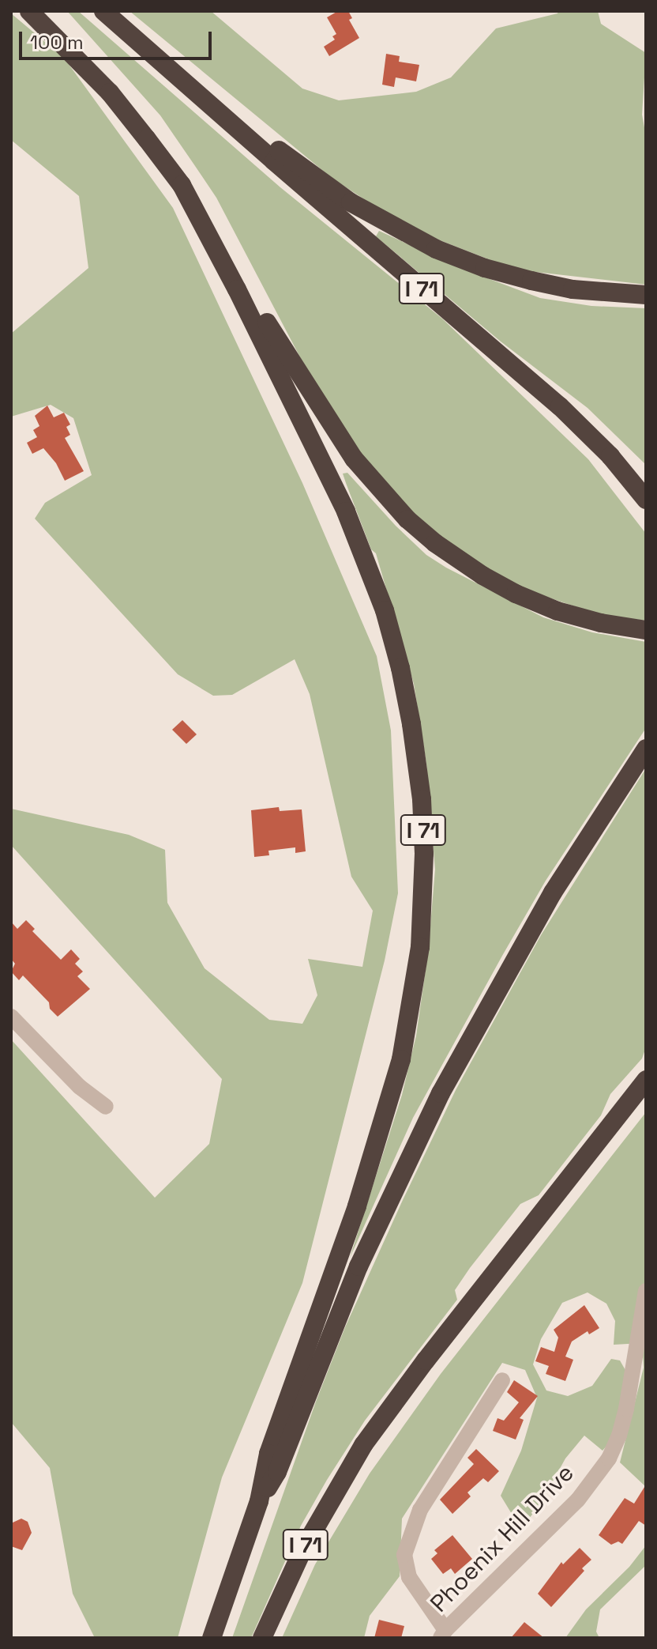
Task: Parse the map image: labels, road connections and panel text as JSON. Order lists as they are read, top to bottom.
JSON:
{
  "streets": {
    "highway": ["I 71"],
    "street": ["Phoenix Hill Drive"]
  },
  "scale_bar": "100 m"
}
